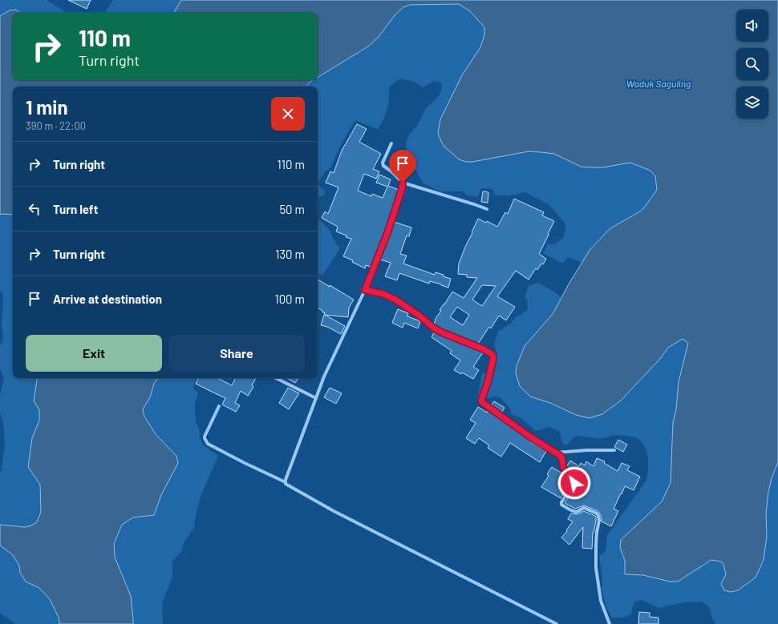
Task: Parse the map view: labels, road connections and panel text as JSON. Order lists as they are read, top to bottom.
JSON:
{
  "water": ["Waduk Saguling"],
  "page": {
    "turn": ["110 m", "Turn right"],
    "heading": ["1 min", "390 m · 22:00"],
    "list": [
      {
        "name": "Turn right",
        "value": "110 m"
      },
      {
        "name": "Turn left",
        "value": "50 m"
      },
      {
        "name": "Turn right",
        "value": "130 m"
      },
      {
        "name": "Arrive at destination",
        "value": "100 m"
      }
    ],
    "buttons": ["Exit", "Share"]
  }
}
